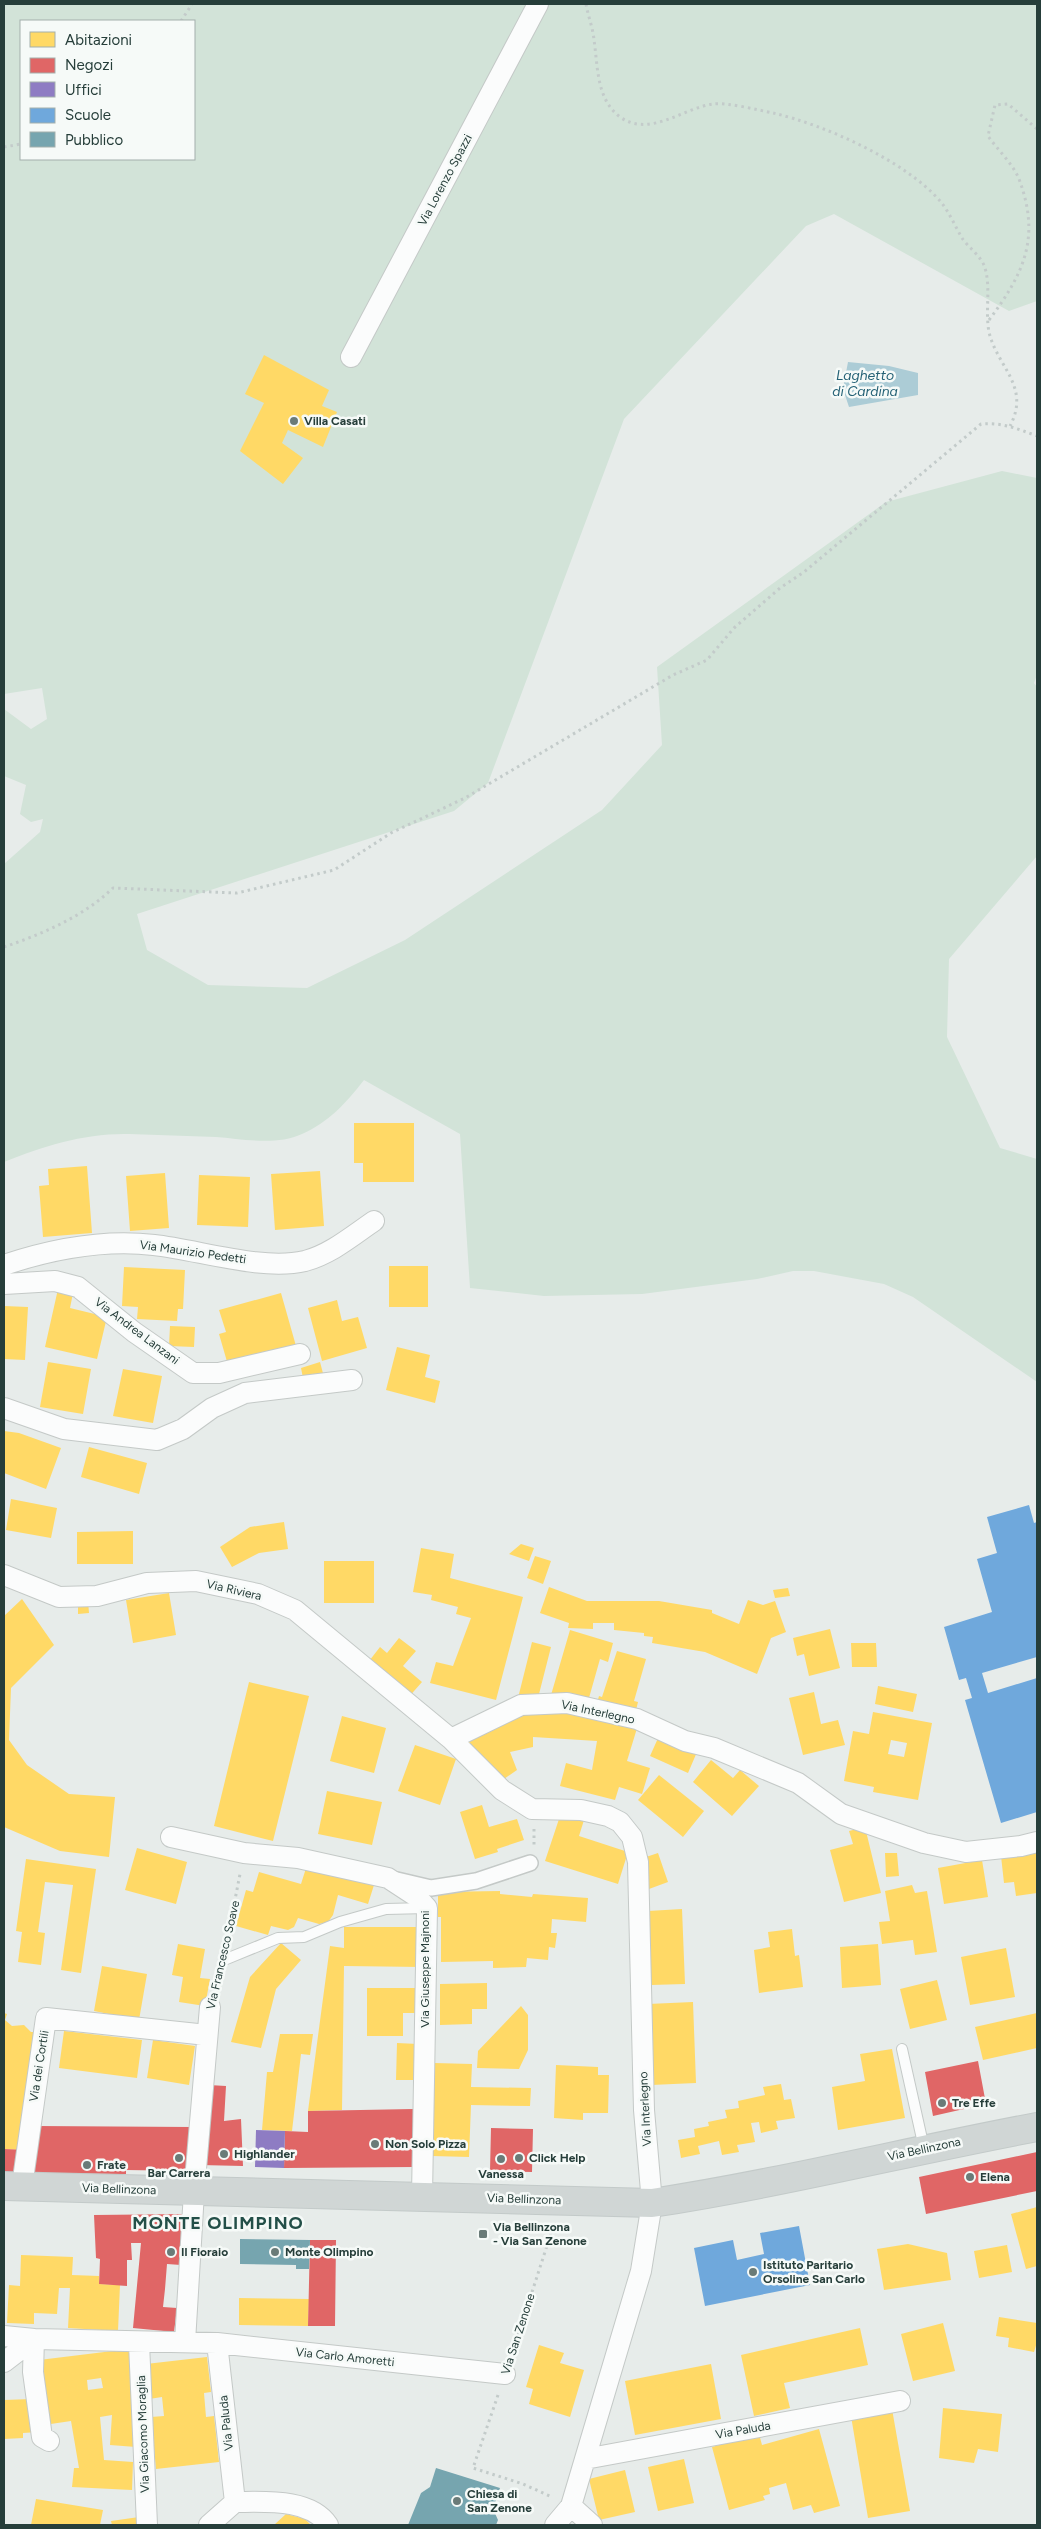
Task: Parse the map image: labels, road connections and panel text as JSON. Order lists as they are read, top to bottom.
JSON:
{
  "streets": {
    "main road": ["Via Bellinzona"],
    "street": [
      "Via Lorenzo Spazzi",
      "Via Maurizio Pedetti",
      "Via Andrea Lanzani",
      "Via Riviera",
      "Via Interlegno",
      "Via Francesco Soave",
      "Via Giuseppe Majnoni",
      "Via dei Cortili",
      "Via Carlo Amoretti",
      "Via Paluda",
      "Via Giacomo Moraglia"
    ],
    "path": ["Via San Zenone"]
  },
  "crossings": [
    ["Via Riviera", "Via Interlegno"],
    ["Via Interlegno", "Via Bellinzona"],
    ["Via Francesco Soave", "Via Giuseppe Majnoni"],
    ["Via Francesco Soave", "Via dei Cortili"],
    ["Via Francesco Soave", "Via Bellinzona"],
    ["Via Giuseppe Majnoni", "Via Bellinzona"],
    ["Via dei Cortili", "Via Bellinzona"],
    ["Via Bellinzona", "Via San Zenone"],
    ["Via San Zenone", "Via Carlo Amoretti"],
    ["Via Carlo Amoretti", "Via Paluda"],
    ["Via Carlo Amoretti", "Via Giacomo Moraglia"]
  ],
  "districts": ["MONTE OLIMPINO"],
  "water": ["Laghetto di Cardina"],
  "places": {
    "other": [
      "Villa Casati",
      "Tre Effe",
      "Non Solo Pizza",
      "Highlander",
      "Bar Carrera",
      "Click Help",
      "Vanessa",
      "Frate",
      "Elena",
      "Il Fioraio",
      "Monte Olimpino",
      "Istituto Paritario Orsoline San Carlo",
      "Chiesa di San Zenone"
    ],
    "transit": ["Via Bellinzona - Via San Zenone"]
  },
  "legend": [
    "Abitazioni",
    "Negozi",
    "Uffici",
    "Scuole",
    "Pubblico"
  ]
}
